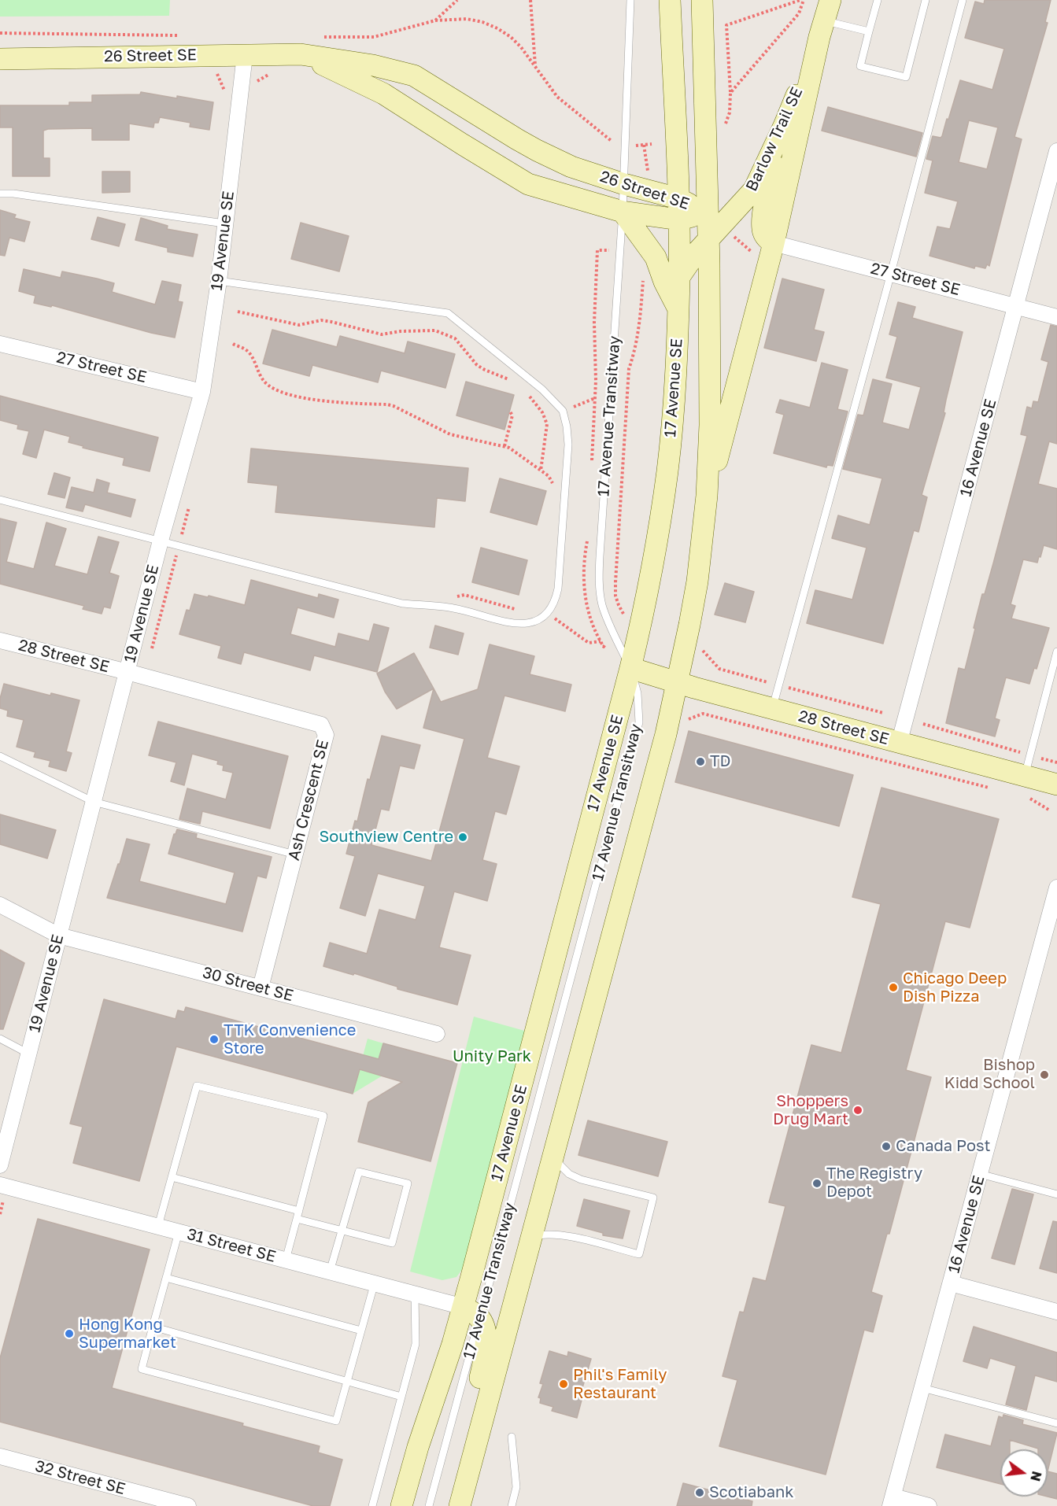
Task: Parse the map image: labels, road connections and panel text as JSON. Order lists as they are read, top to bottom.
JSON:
{
  "streets": {
    "main road": [
      "26 Street SE",
      "Barlow Trail SE",
      "17 Avenue SE",
      "28 Street SE"
    ],
    "street": [
      "19 Avenue SE",
      "27 Street SE",
      "16 Avenue SE",
      "Ash Crescent SE",
      "30 Street SE",
      "31 Street SE",
      "32 Street SE"
    ],
    "lane": ["17 Avenue Transitway"]
  },
  "crossings": [
    ["26 Street SE", "19 Avenue SE"],
    ["26 Street SE", "17 Avenue SE"],
    ["26 Street SE", "17 Avenue Transitway"],
    ["Barlow Trail SE", "27 Street SE"],
    ["Barlow Trail SE", "17 Avenue SE"],
    ["19 Avenue SE", "27 Street SE"],
    ["19 Avenue SE", "28 Street SE"],
    ["19 Avenue SE", "Ash Crescent SE"],
    ["19 Avenue SE", "30 Street SE"],
    ["27 Street SE", "16 Avenue SE"],
    ["17 Avenue SE", "17 Avenue Transitway"],
    ["17 Avenue SE", "28 Street SE"],
    ["17 Avenue SE", "31 Street SE"],
    ["17 Avenue Transitway", "28 Street SE"],
    ["17 Avenue Transitway", "31 Street SE"],
    ["16 Avenue SE", "28 Street SE"],
    ["28 Street SE", "Ash Crescent SE"],
    ["Ash Crescent SE", "30 Street SE"]
  ],
  "parks": ["Unity Park"],
  "places": [
    "TD",
    "Southview Centre",
    "Chicago Deep Dish Pizza",
    "TTK Convenience Store",
    "Bishop Kidd School",
    "Shoppers Drug Mart",
    "Canada Post",
    "The Registry Depot",
    "Hong Kong Supermarket",
    "Phil's Family Restaurant",
    "Scotiabank"
  ],
  "north": "right"
}
